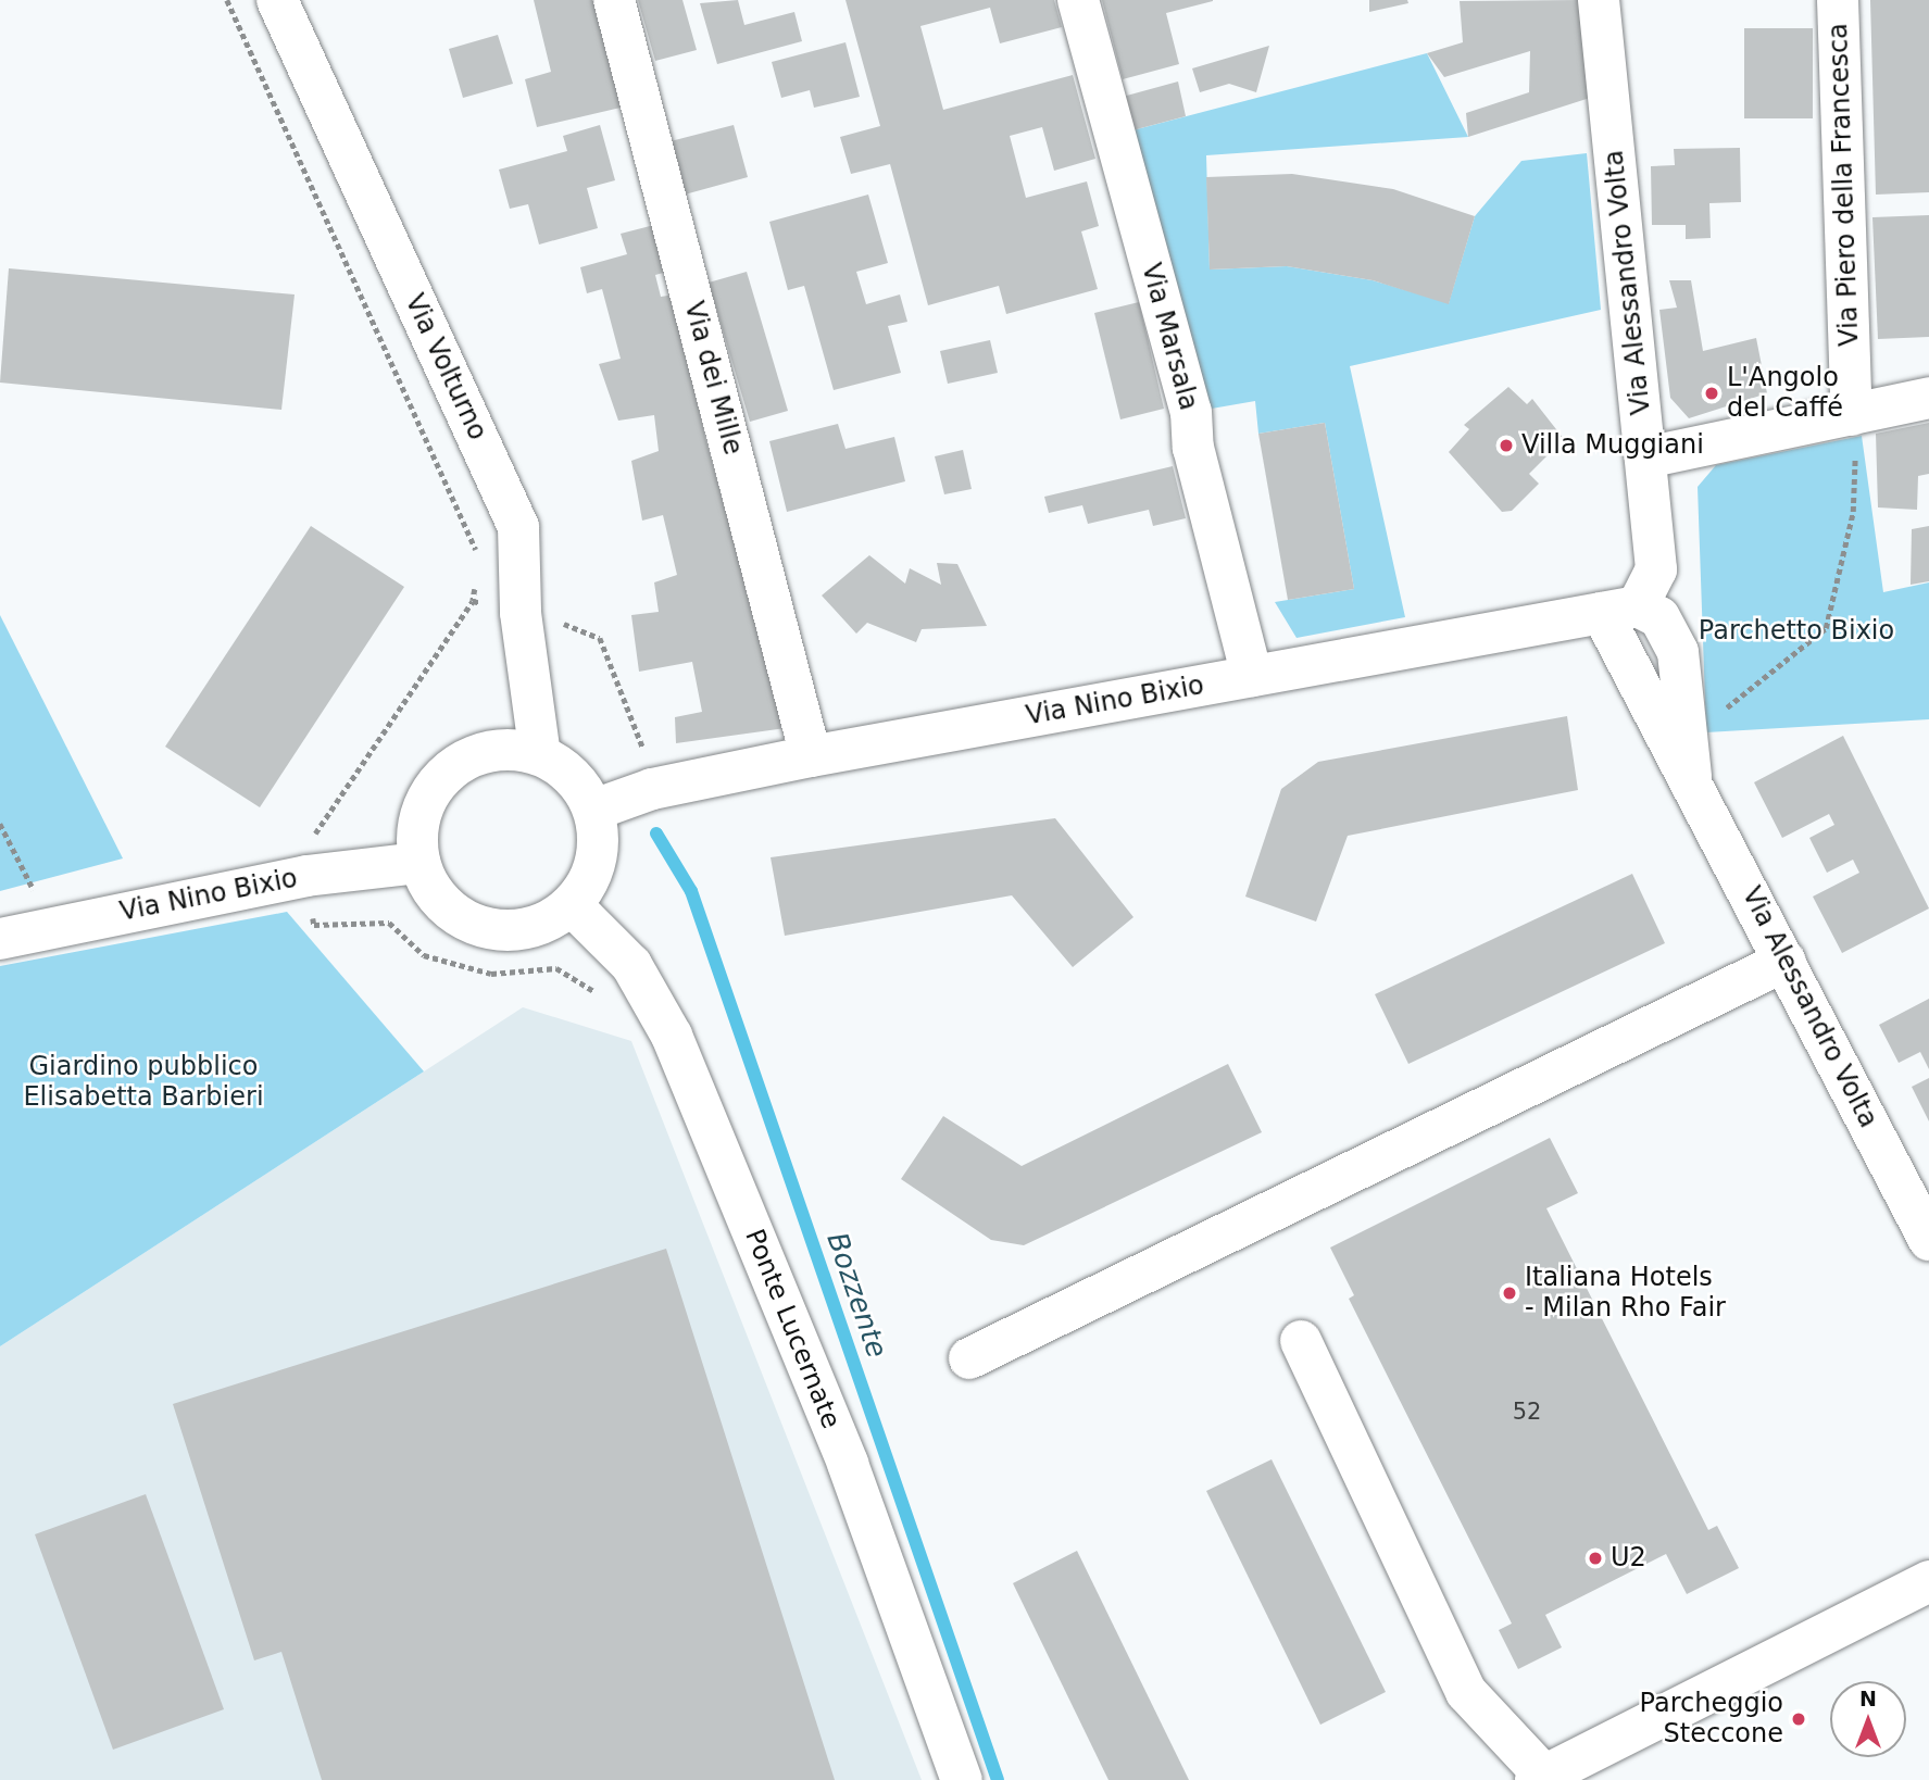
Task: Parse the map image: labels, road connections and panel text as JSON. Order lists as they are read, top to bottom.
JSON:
{
  "streets": {
    "street": [
      "Via Piero della Francesca",
      "Via Alessandro Volta",
      "Via Marsala",
      "Via Volturno",
      "Via dei Mille",
      "Via Nino Bixio",
      "Ponte Lucernate"
    ]
  },
  "crossings": [
    ["Via Alessandro Volta", "Via Nino Bixio"],
    ["Via Marsala", "Via Nino Bixio"],
    ["Via Volturno", "Via Nino Bixio"],
    ["Via Volturno", "Ponte Lucernate"],
    ["Via dei Mille", "Via Nino Bixio"],
    ["Via Nino Bixio", "Ponte Lucernate"]
  ],
  "water": ["Bozzente"],
  "parks": ["Parchetto Bixio", "Giardino pubblico Elisabetta Barbieri"],
  "places": [
    "L'Angolo del Caffé",
    "Villa Muggiani",
    "Italiana Hotels - Milan Rho Fair",
    "U2",
    "Parcheggio Steccone"
  ],
  "house_numbers": ["52"],
  "north": "top"
}
